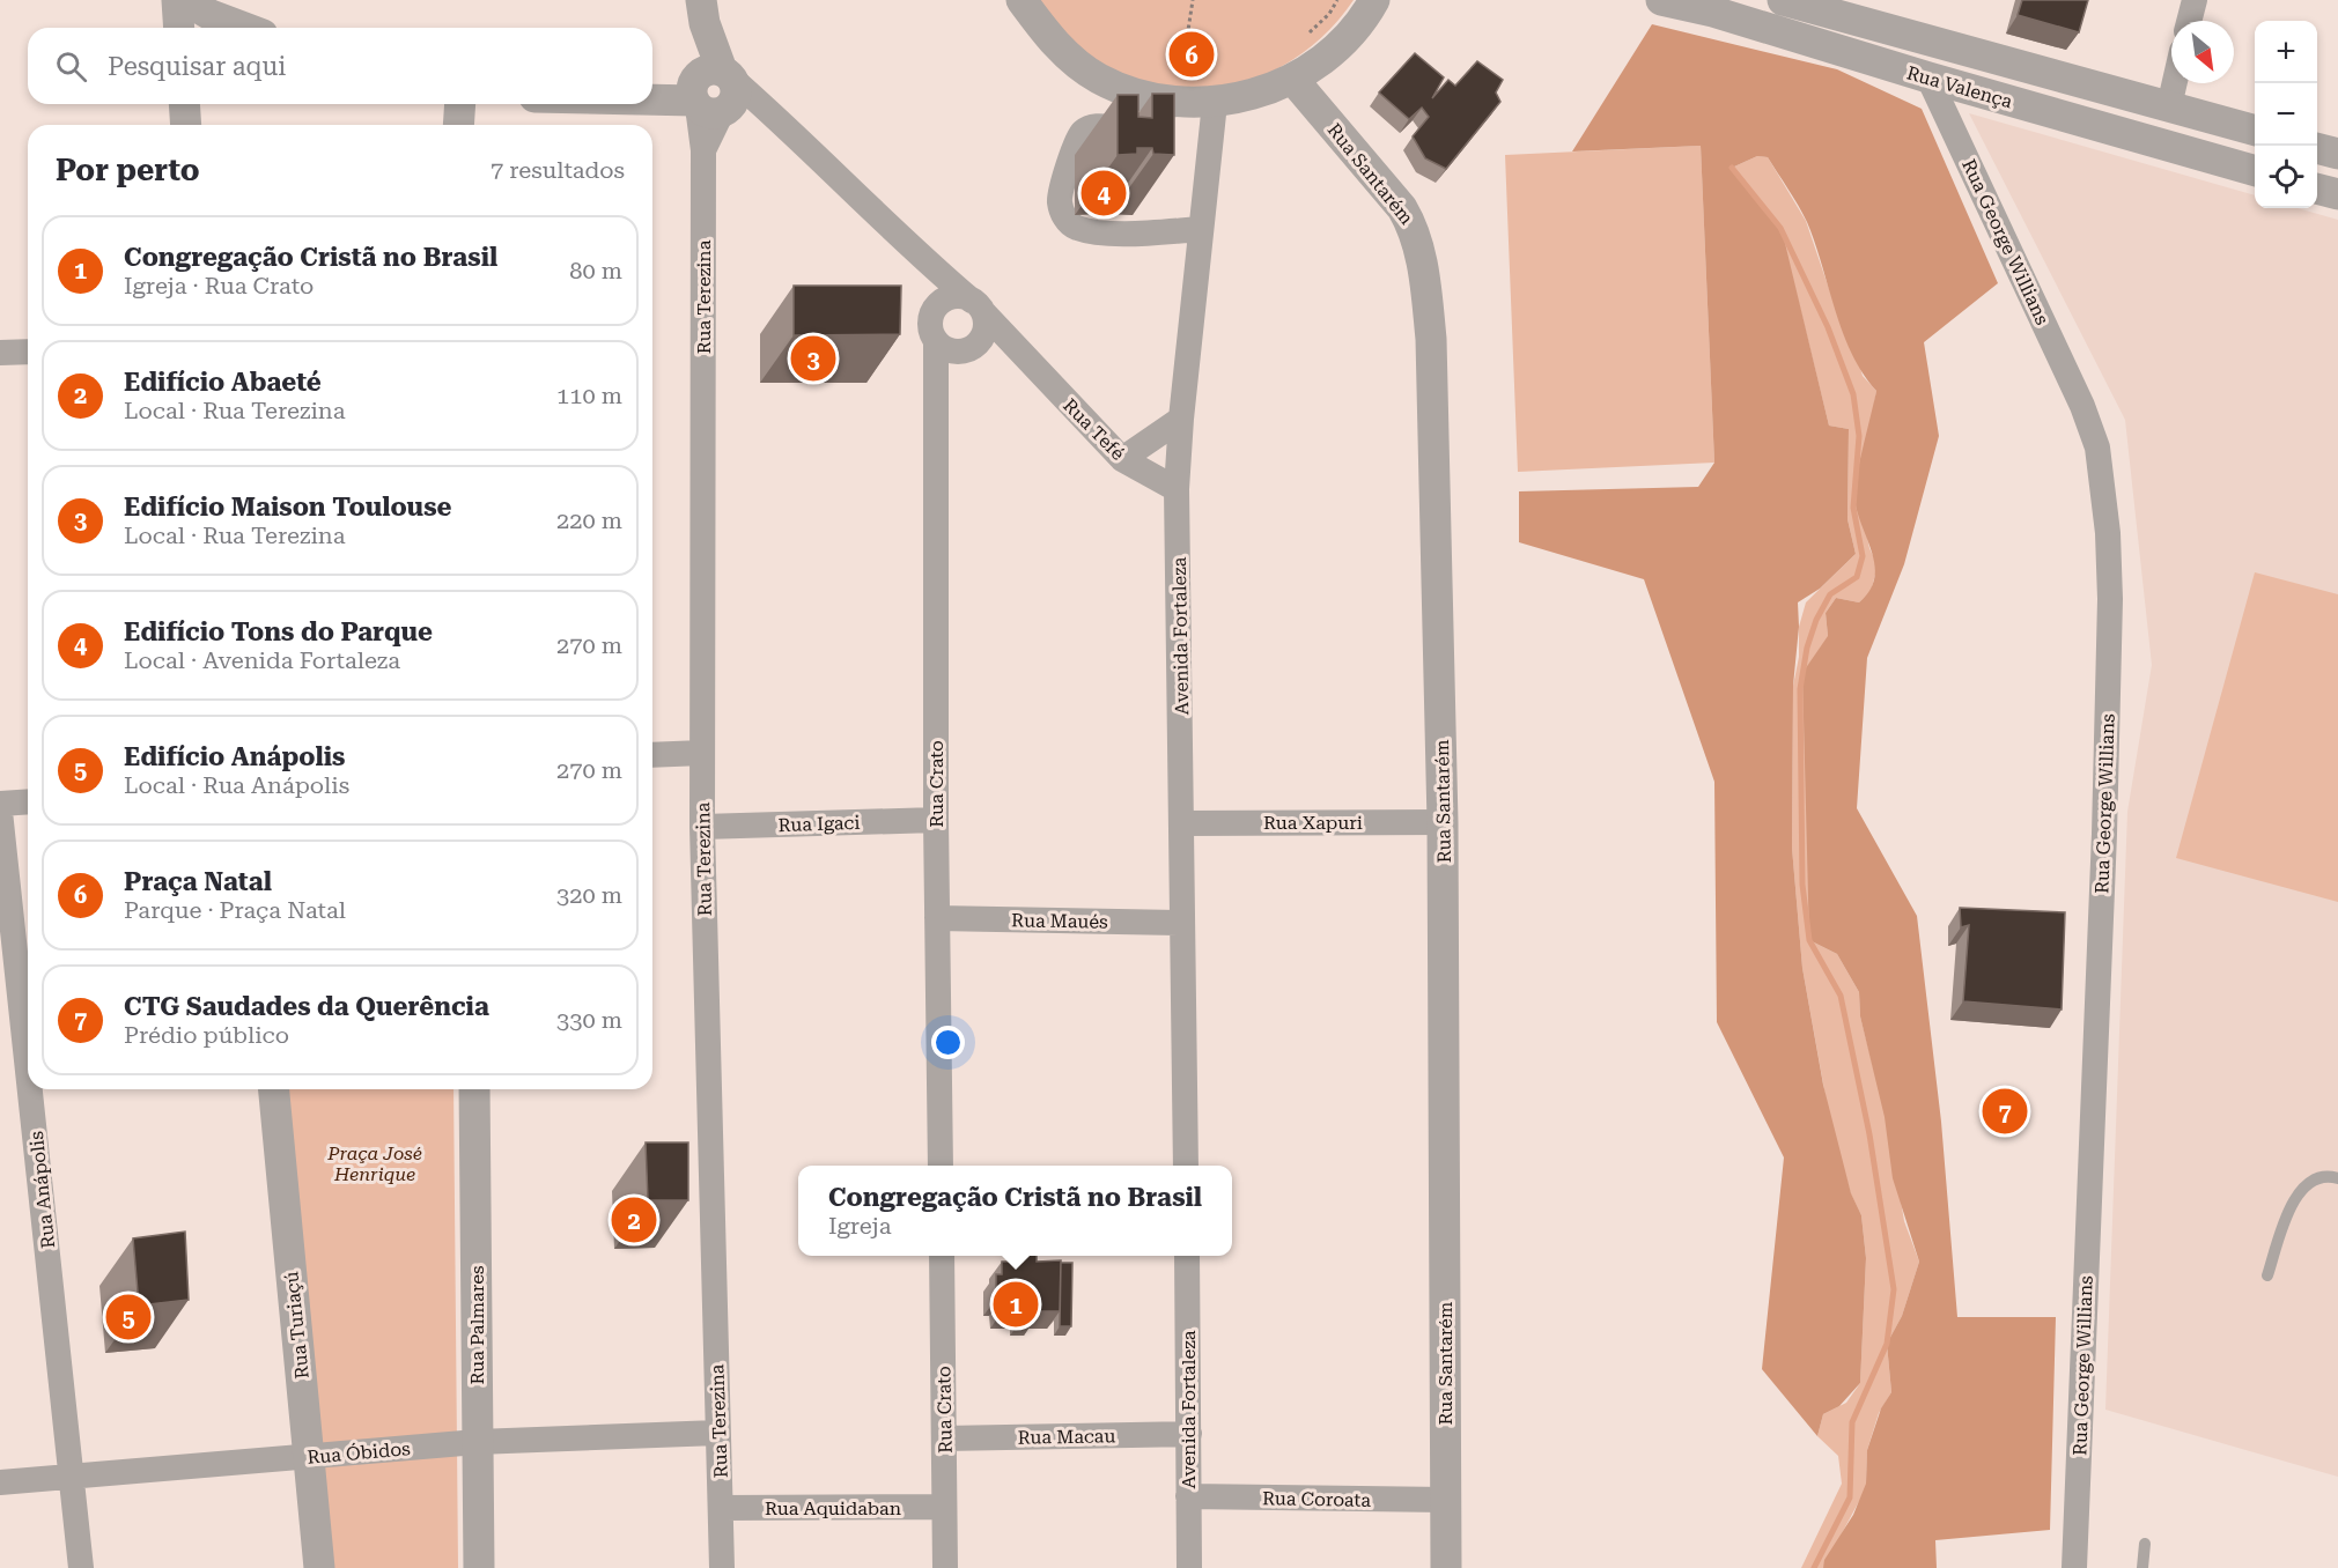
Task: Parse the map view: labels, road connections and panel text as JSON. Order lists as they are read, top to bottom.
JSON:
{
  "streets": {
    "street": [
      "Rua Valença",
      "Rua Santarém",
      "Rua George Willians",
      "Rua Terezina",
      "Rua Tefé",
      "Avenida Fortaleza",
      "Rua Crato",
      "Rua Xapuri",
      "Rua Igaci",
      "Rua Maués",
      "Rua Anápolis",
      "Rua Turiaçú",
      "Rua Palmares",
      "Rua Macau",
      "Rua Óbidos",
      "Rua Coroata",
      "Rua Aquidaban"
    ]
  },
  "crossings": [
    ["Rua Valença", "Rua George Willians"],
    ["Rua Santarém", "Rua Xapuri"],
    ["Rua Santarém", "Rua Coroata"],
    ["Rua Terezina", "Rua Tefé"],
    ["Rua Terezina", "Rua Igaci"],
    ["Rua Terezina", "Rua Óbidos"],
    ["Rua Terezina", "Rua Aquidaban"],
    ["Rua Tefé", "Avenida Fortaleza"],
    ["Rua Tefé", "Rua Crato"],
    ["Avenida Fortaleza", "Rua Xapuri"],
    ["Avenida Fortaleza", "Rua Maués"],
    ["Avenida Fortaleza", "Rua Macau"],
    ["Avenida Fortaleza", "Rua Coroata"],
    ["Rua Crato", "Rua Igaci"],
    ["Rua Crato", "Rua Maués"],
    ["Rua Crato", "Rua Macau"],
    ["Rua Crato", "Rua Aquidaban"],
    ["Rua Anápolis", "Rua Óbidos"],
    ["Rua Turiaçú", "Rua Óbidos"],
    ["Rua Palmares", "Rua Óbidos"]
  ],
  "parks": ["Praça José Henrique"],
  "north": "bottom right",
  "page": {
    "map_buttons": ["+", "−"],
    "search": "Pesquisar aqui",
    "pins": [
      "6",
      "4",
      "3",
      "7",
      "2",
      "1",
      "5"
    ],
    "heading": ["Por perto", "7 resultados"],
    "list": [
      {
        "mark": "1",
        "name": "Congregação Cristã no Brasil",
        "note": "Igreja · Rua Crato",
        "value": "80 m"
      },
      {
        "mark": "2",
        "name": "Edifício Abaeté",
        "note": "Local · Rua Terezina",
        "value": "110 m"
      },
      {
        "mark": "3",
        "name": "Edifício Maison Toulouse",
        "note": "Local · Rua Terezina",
        "value": "220 m"
      },
      {
        "mark": "4",
        "name": "Edifício Tons do Parque",
        "note": "Local · Avenida Fortaleza",
        "value": "270 m"
      },
      {
        "mark": "5",
        "name": "Edifício Anápolis",
        "note": "Local · Rua Anápolis",
        "value": "270 m"
      },
      {
        "mark": "6",
        "name": "Praça Natal",
        "note": "Parque · Praça Natal",
        "value": "320 m"
      },
      {
        "mark": "7",
        "name": "CTG Saudades da Querência",
        "note": "Prédio público",
        "value": "330 m"
      }
    ],
    "popup": ["Congregação Cristã no Brasil", "Igreja"]
  }
}
